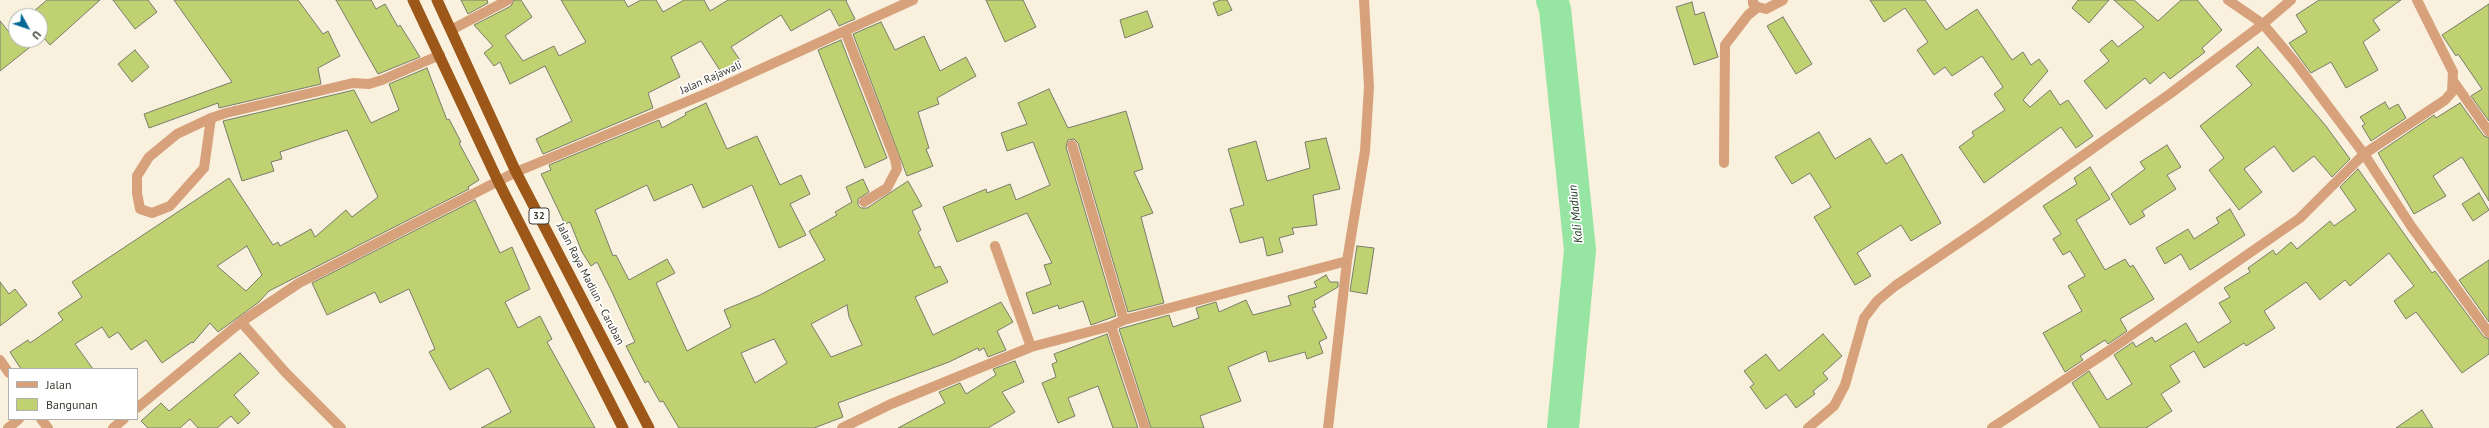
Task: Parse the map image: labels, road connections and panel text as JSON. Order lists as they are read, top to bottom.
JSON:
{
  "streets": {
    "highway": ["32", "Jalan Raya Madiun - Caruban"],
    "street": ["Jalan Rajawali"]
  },
  "crossings": [
    ["Jalan Rajawali", "32"],
    ["Jalan Rajawali", "Jalan Raya Madiun - Caruban"]
  ],
  "water": ["Kali Madiun"],
  "legend": ["Jalan", "Bangunan"],
  "north": "bottom right"
}
